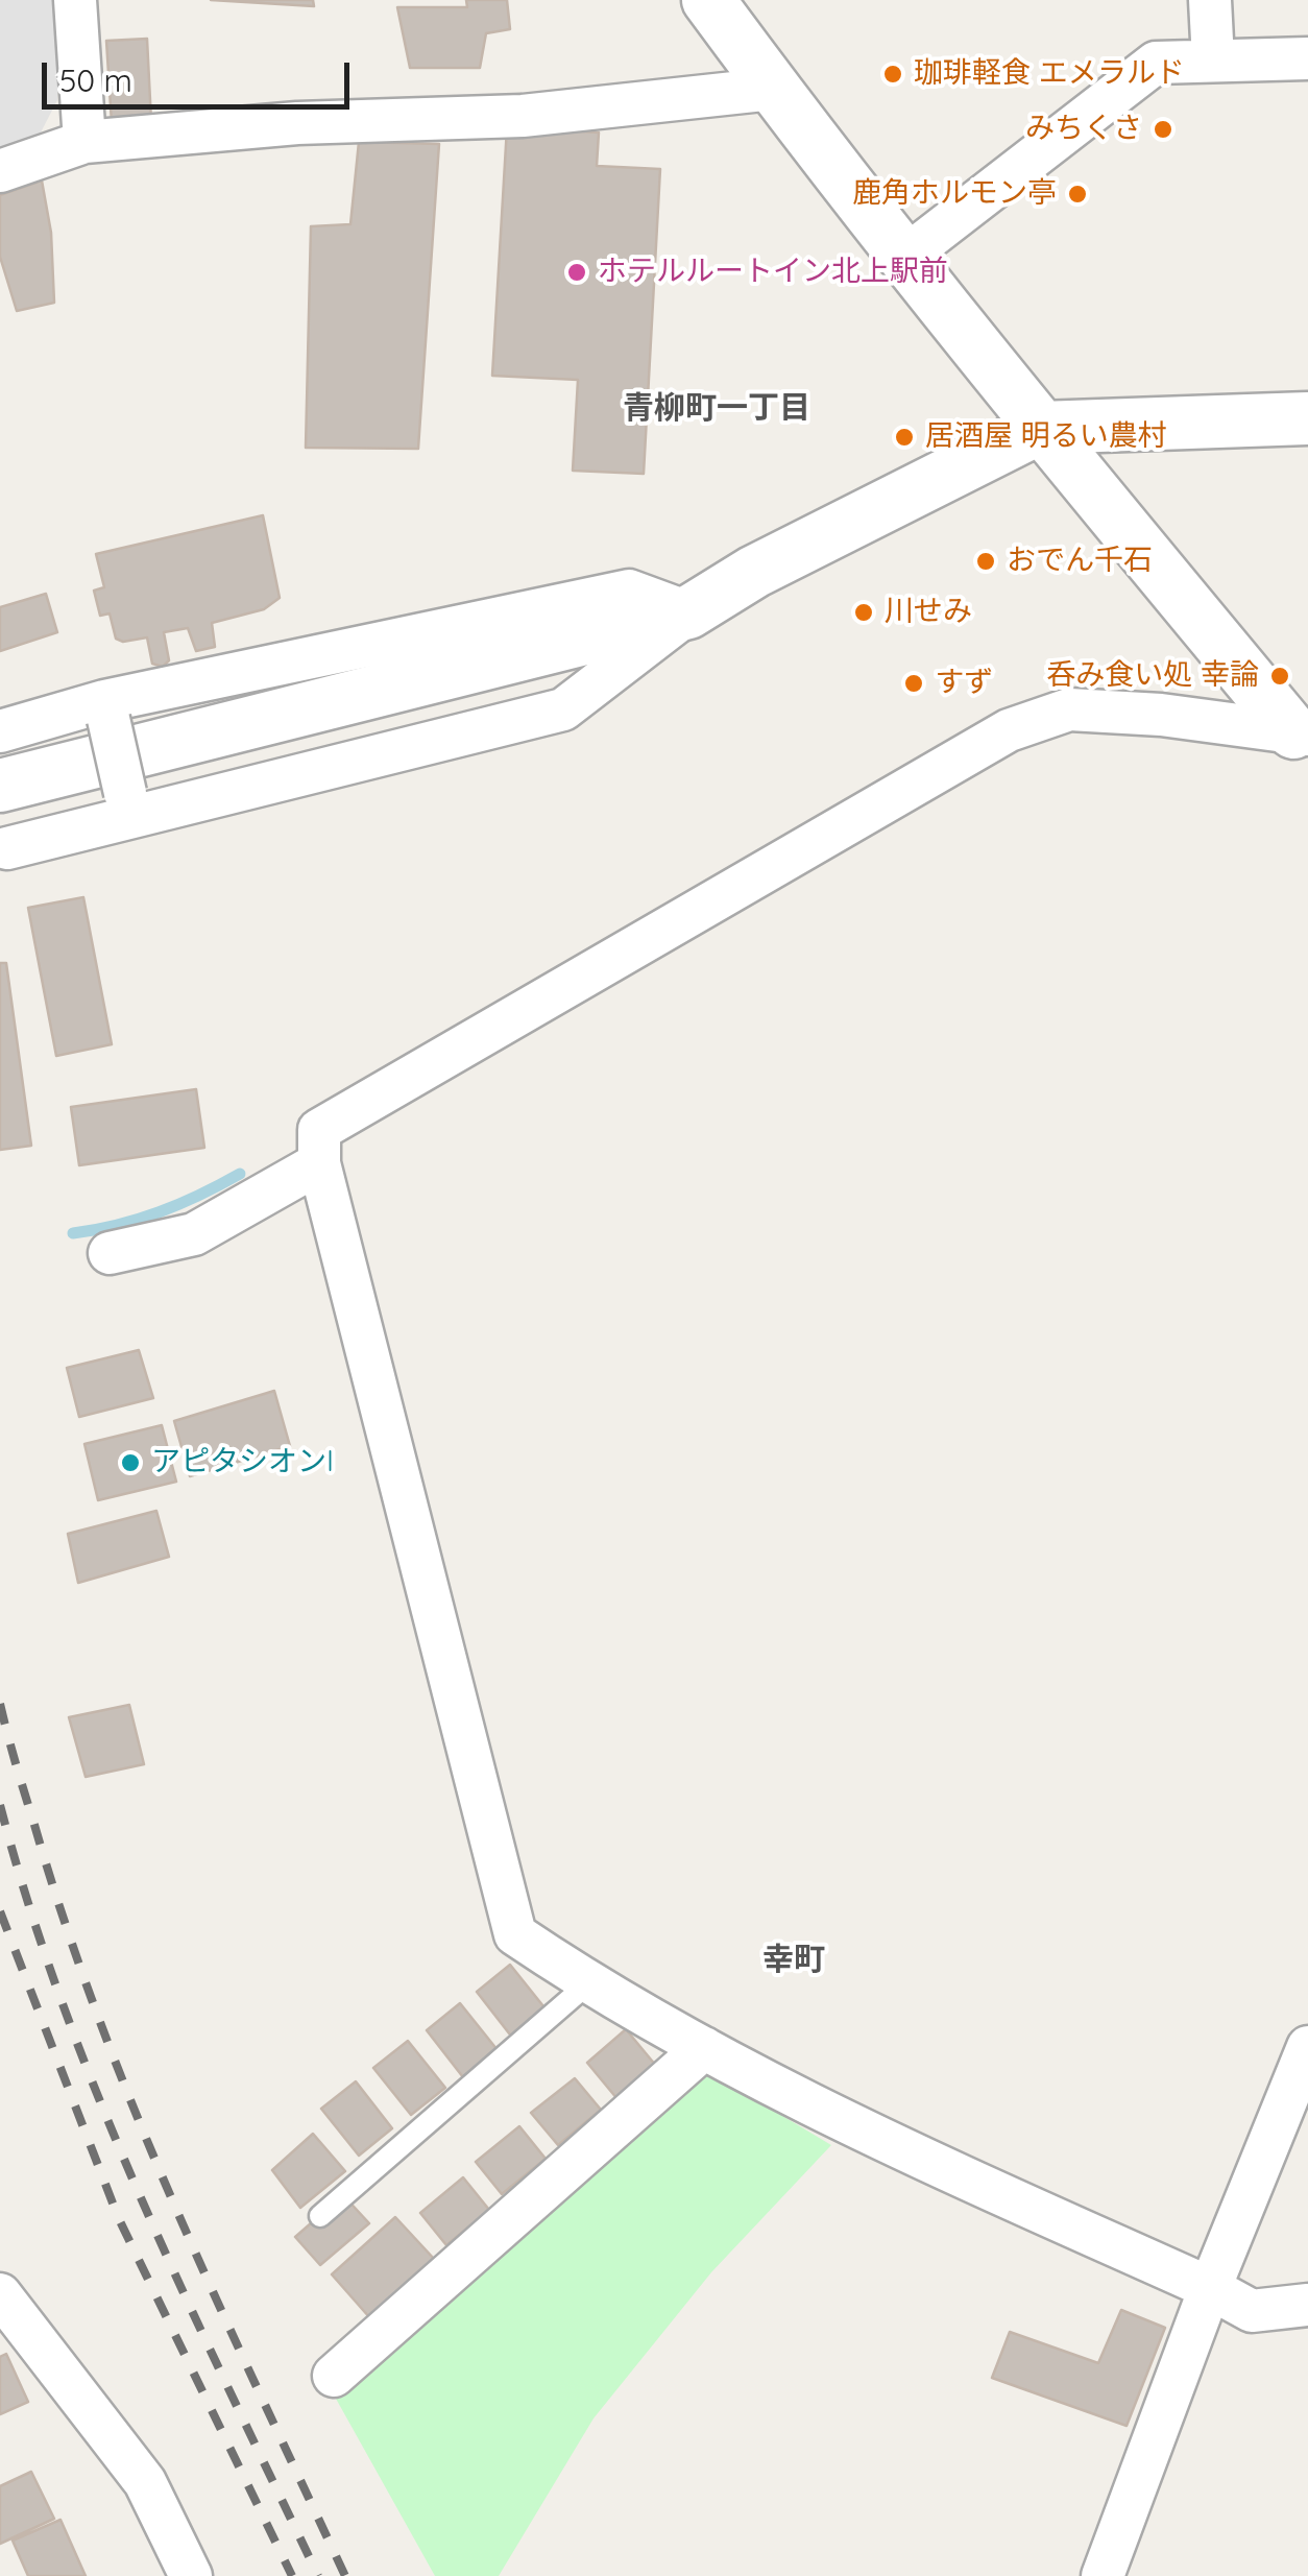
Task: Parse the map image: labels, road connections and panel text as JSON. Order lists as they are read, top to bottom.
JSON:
{
  "districts": ["青柳町一丁目", "幸町"],
  "places": [
    "珈琲軽食 エメラルド",
    "みちくさ",
    "鹿角ホルモン亭",
    "ホテルルートイン北上駅前",
    "居酒屋 明るい農村",
    "おでん千石",
    "川せみ",
    "呑み食い処 幸論",
    "すず",
    "アピタシオンI"
  ],
  "scale_bar": "50 m"
}
